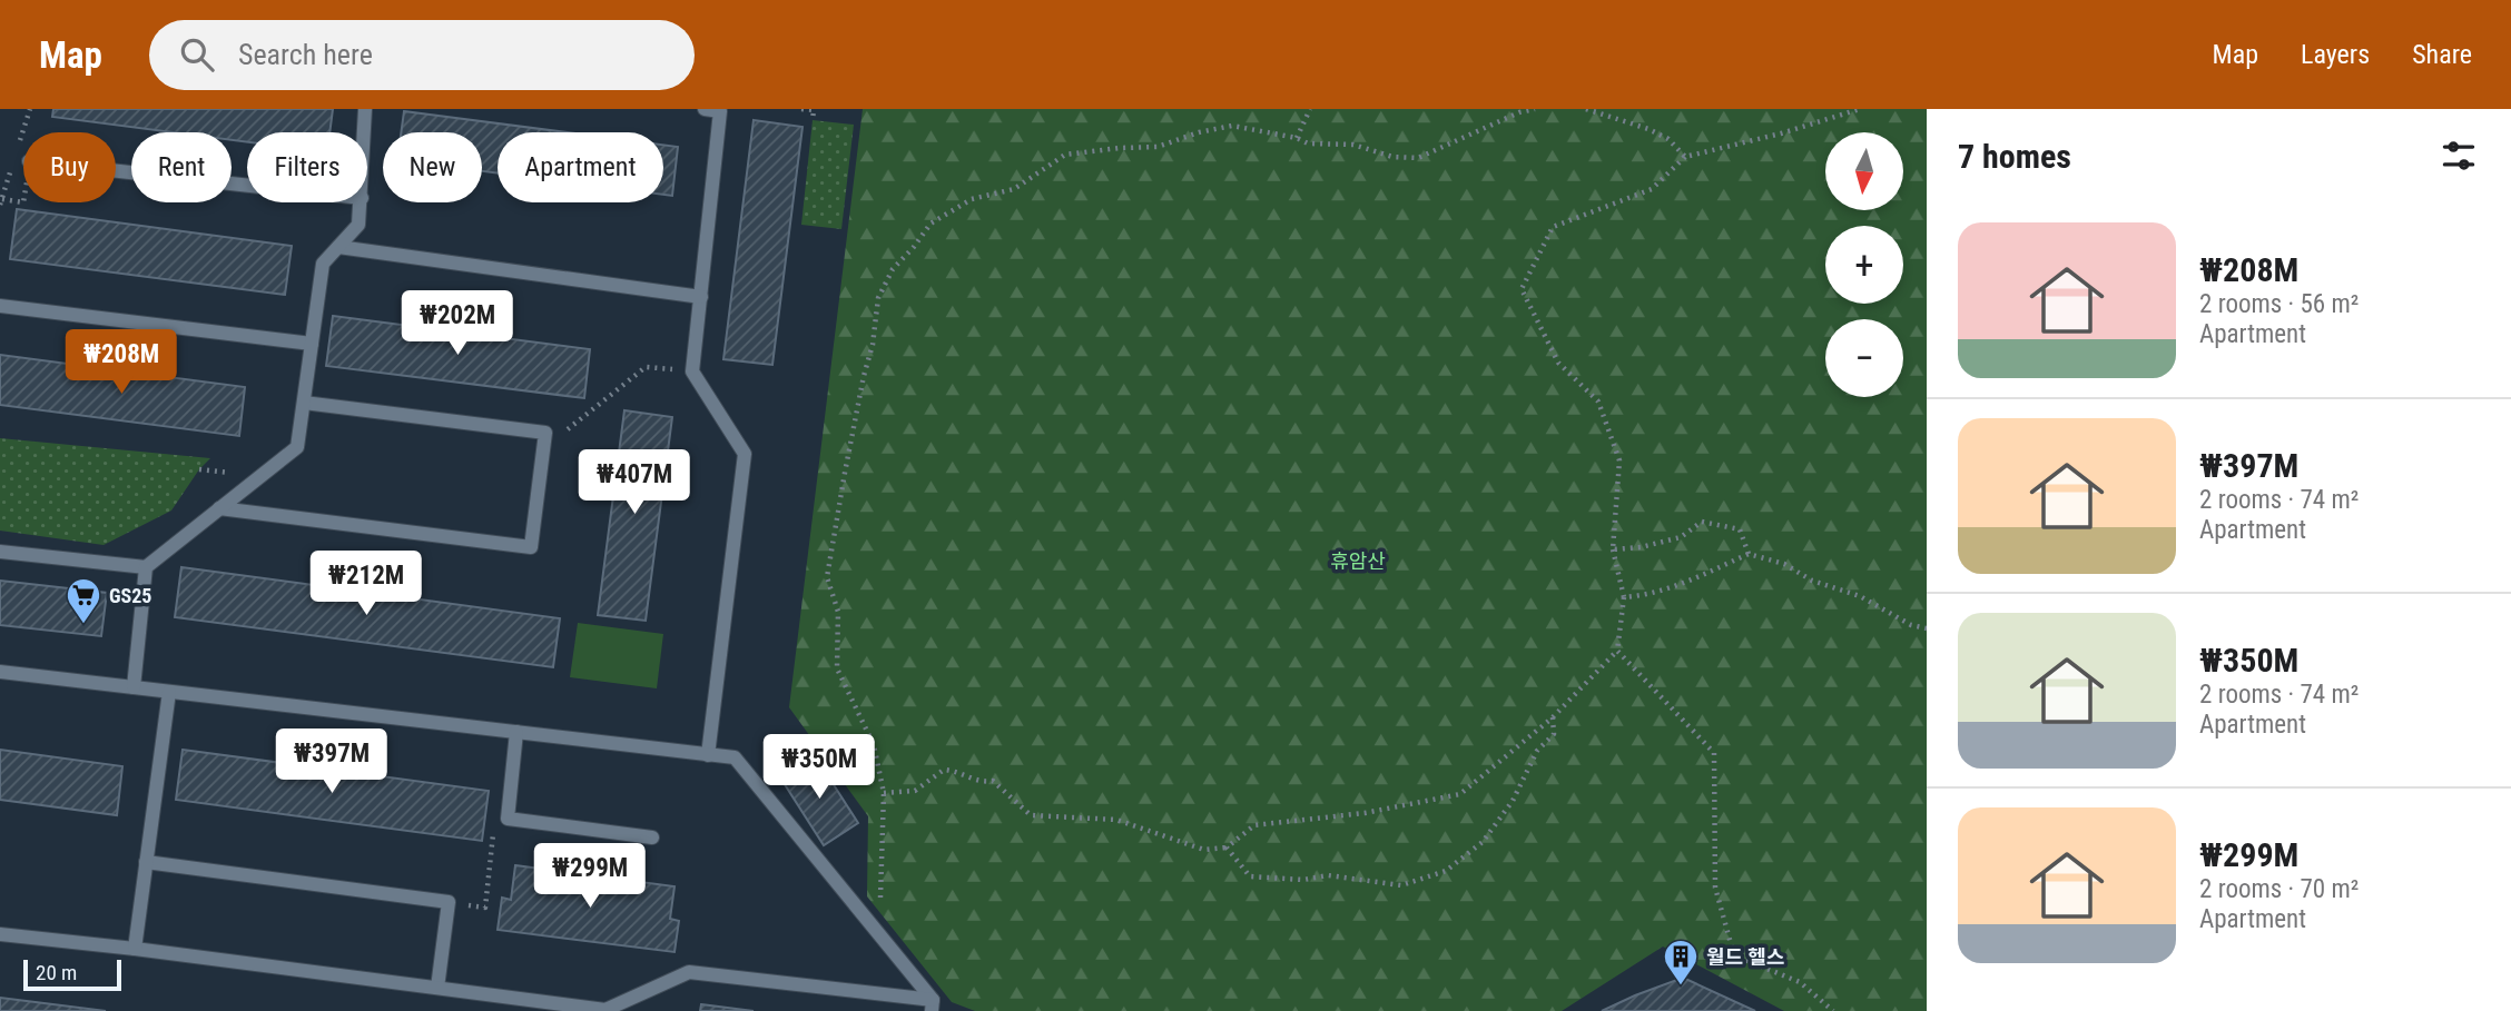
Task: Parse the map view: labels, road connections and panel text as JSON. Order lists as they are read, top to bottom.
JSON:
{
  "parks": ["휴암산"],
  "places": {
    "supermarket": ["GS25"],
    "building": ["월드 헬스"]
  },
  "scale_bar": "20 m",
  "north": "bottom",
  "page": {
    "header": "Map",
    "search": "Search here",
    "nav": ["Map", "Layers", "Share"],
    "heading": "7 homes",
    "map_buttons": ["+", "−"],
    "chip": [
      "Buy",
      "Rent",
      "Filters",
      "New",
      "Apartment"
    ],
    "list": [
      {
        "name": "₩208M",
        "note": "2 rooms · 56 m² · Apartment"
      },
      {
        "name": "₩397M",
        "note": "2 rooms · 74 m² · Apartment"
      },
      {
        "name": "₩350M",
        "note": "2 rooms · 74 m² · Apartment"
      },
      {
        "name": "₩299M",
        "note": "2 rooms · 70 m² · Apartment"
      }
    ],
    "price": [
      "₩202M",
      "₩208M",
      "₩407M",
      "₩212M",
      "₩397M",
      "₩350M",
      "₩299M"
    ],
    "scale": "20 m"
  }
}
